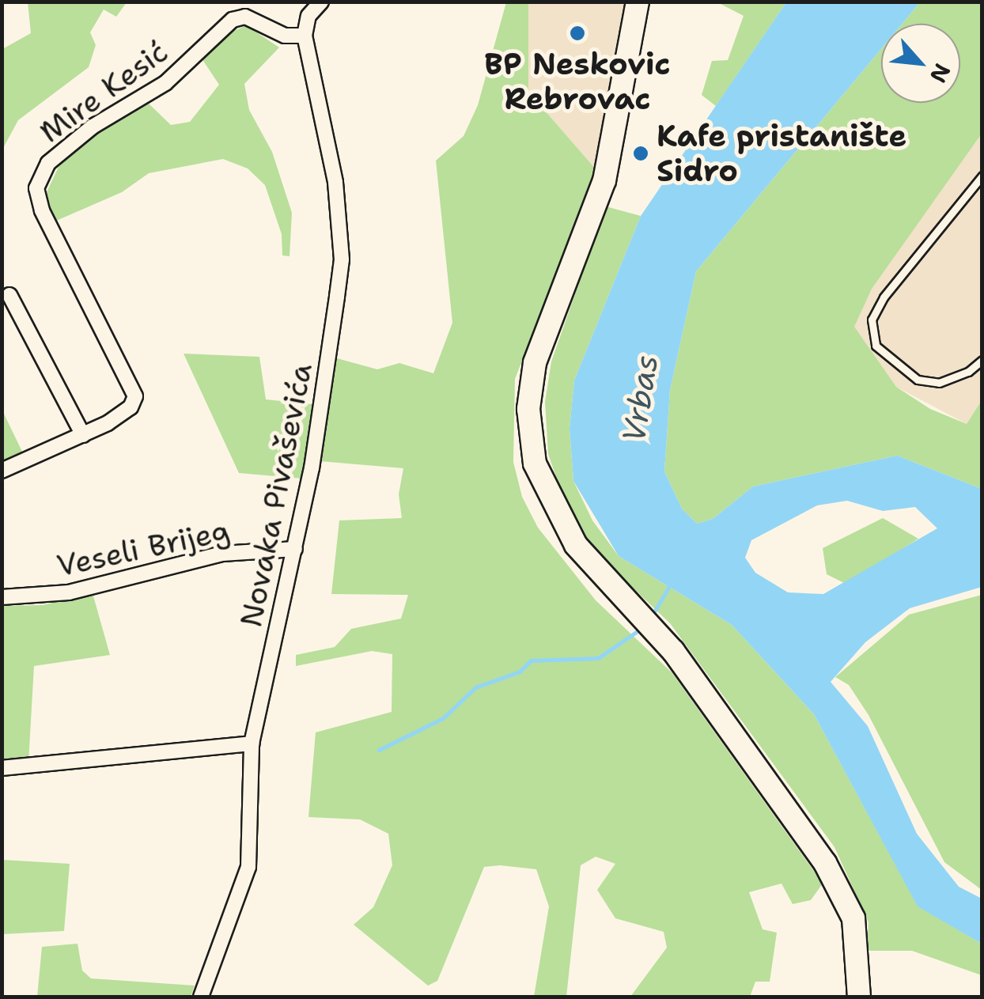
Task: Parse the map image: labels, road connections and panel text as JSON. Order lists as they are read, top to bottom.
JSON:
{
  "streets": {
    "street": ["Mire Kesić", "Novaka Pivaševića", "Veseli Brijeg"]
  },
  "crossings": [
    ["Mire Kesić", "Novaka Pivaševića"],
    ["Novaka Pivaševića", "Veseli Brijeg"]
  ],
  "water": ["Vrbas"],
  "places": ["BP Neskovic Rebrovac", "Kafe pristanište Sidro"],
  "north": "bottom right"
}
